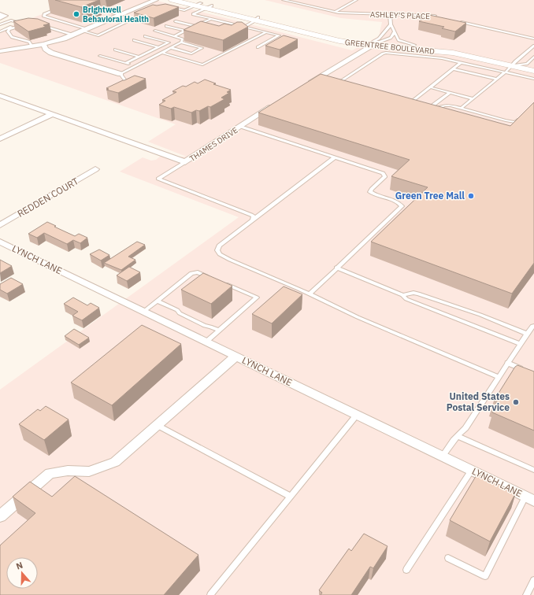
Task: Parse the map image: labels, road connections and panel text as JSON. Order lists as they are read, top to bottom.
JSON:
{
  "streets": {
    "main road": ["GREENTREE BOULEVARD"],
    "street": ["THAMES DRIVE", "REDDEN COURT", "LYNCH LANE"],
    "lane": ["ASHLEY'S PLACE"]
  },
  "places": ["Brightwell Behavioral Health", "Green Tree Mall", "United States Postal Service"],
  "north": "top"
}
